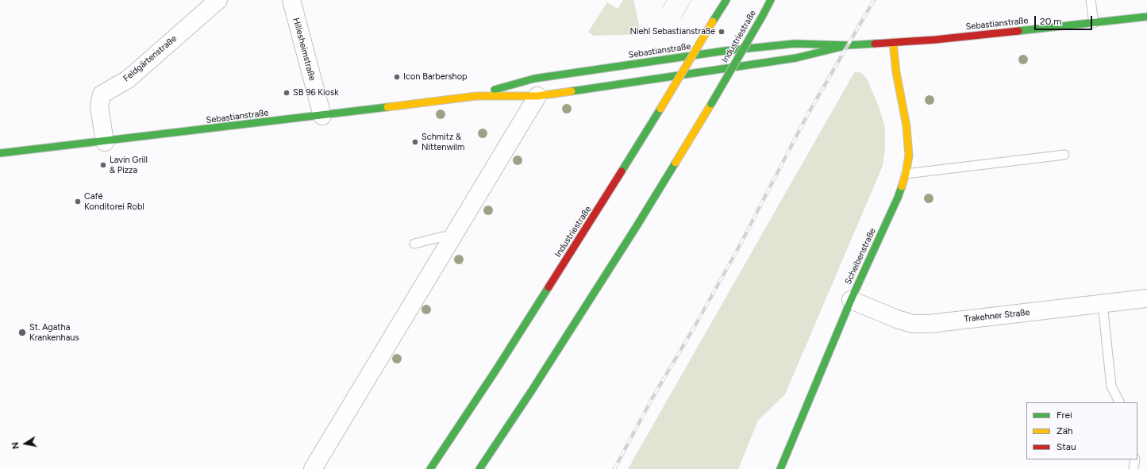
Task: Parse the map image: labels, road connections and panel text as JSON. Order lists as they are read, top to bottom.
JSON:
{
  "streets": {
    "main road": ["Sebastianstraße", "Industriestraße", "Scheibenstraße"],
    "street": ["Hillesheimstraße", "Feldgärtenstraße", "Trakehner Straße"]
  },
  "crossings": [
    ["Sebastianstraße", "Hillesheimstraße"],
    ["Sebastianstraße", "Feldgärtenstraße"],
    ["Sebastianstraße", "Scheibenstraße"],
    ["Scheibenstraße", "Trakehner Straße"]
  ],
  "places": [
    "Niehl Sebastianstraße",
    "Icon Barbershop",
    "SB 96 Kiosk",
    "Schmitz & Nittenwilm",
    "Lavin Grill & Pizza",
    "Café Konditorei Robl",
    "St. Agatha Krankenhaus"
  ],
  "legend": ["Frei", "Zäh", "Stau"],
  "scale_bar": "20 m",
  "north": "left"
}
